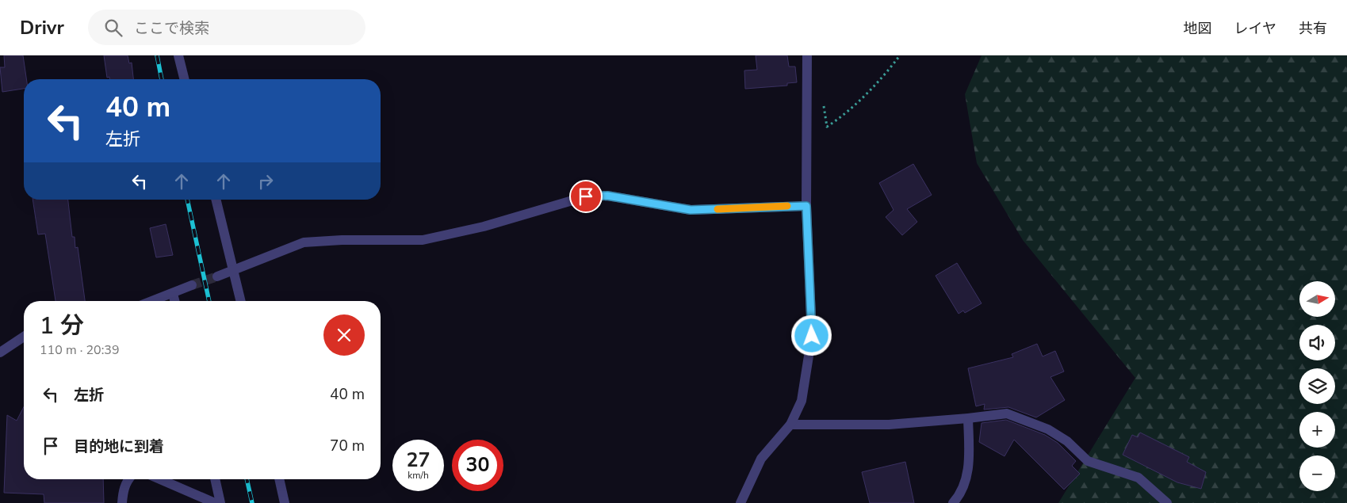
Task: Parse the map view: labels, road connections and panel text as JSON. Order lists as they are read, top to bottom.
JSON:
{
  "north": "right",
  "page": {
    "header": "Drivr",
    "search": "ここで検索",
    "nav": ["地図", "レイヤ", "共有"],
    "turn": ["40 m", "左折"],
    "map_buttons": ["+", "−"],
    "heading": ["1 分", "110 m · 20:39"],
    "list": [
      {
        "name": "左折",
        "value": "40 m"
      },
      {
        "name": "目的地に到着",
        "value": "70 m"
      }
    ],
    "speed": "27 km/h",
    "limit": "30"
  }
}
